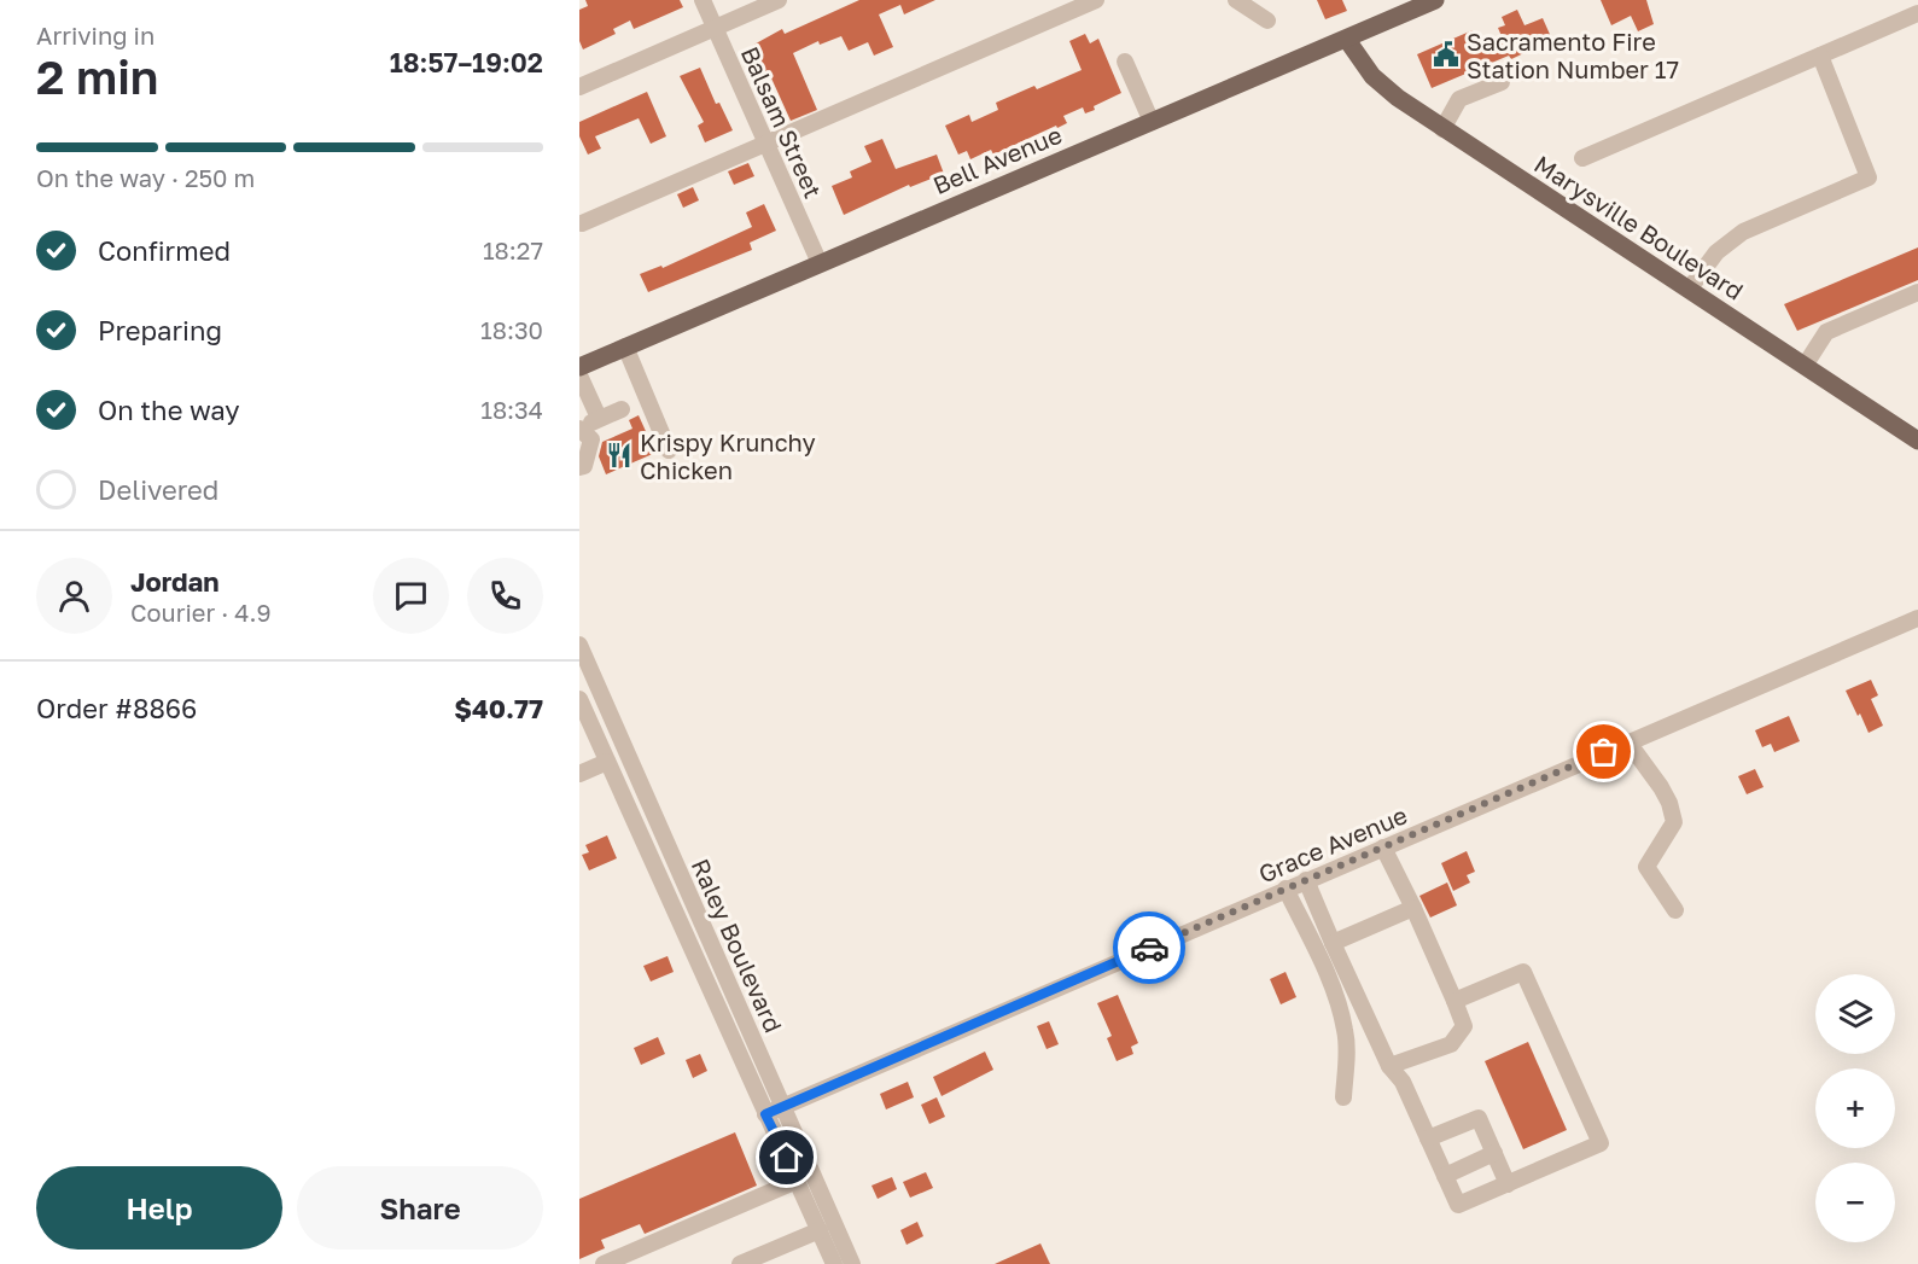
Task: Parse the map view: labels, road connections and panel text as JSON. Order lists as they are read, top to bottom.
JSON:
{
  "streets": {
    "main road": ["Bell Avenue", "Marysville Boulevard"],
    "street": ["Balsam Street", "Grace Avenue", "Raley Boulevard"]
  },
  "crossings": [
    ["Balsam Street", "Bell Avenue"],
    ["Bell Avenue", "Marysville Boulevard"],
    ["Grace Avenue", "Raley Boulevard"]
  ],
  "places": {
    "public building": ["Sacramento Fire Station Number 17"],
    "restaurant": ["Krispy Krunchy Chicken"]
  },
  "page": {
    "heading": ["2 min", "Arriving in", "18:57–19:02"],
    "panel": [
      "Jordan",
      "Courier · 4.9",
      "Order #8866",
      "$40.77"
    ],
    "bar": "On the way · 250 m",
    "list": [
      ["Confirmed", "18:27"],
      ["Preparing", "18:30"],
      ["On the way", "18:34"],
      "Delivered"
    ],
    "map_buttons": ["+", "−"],
    "buttons": ["Help", "Share"]
  }
}
